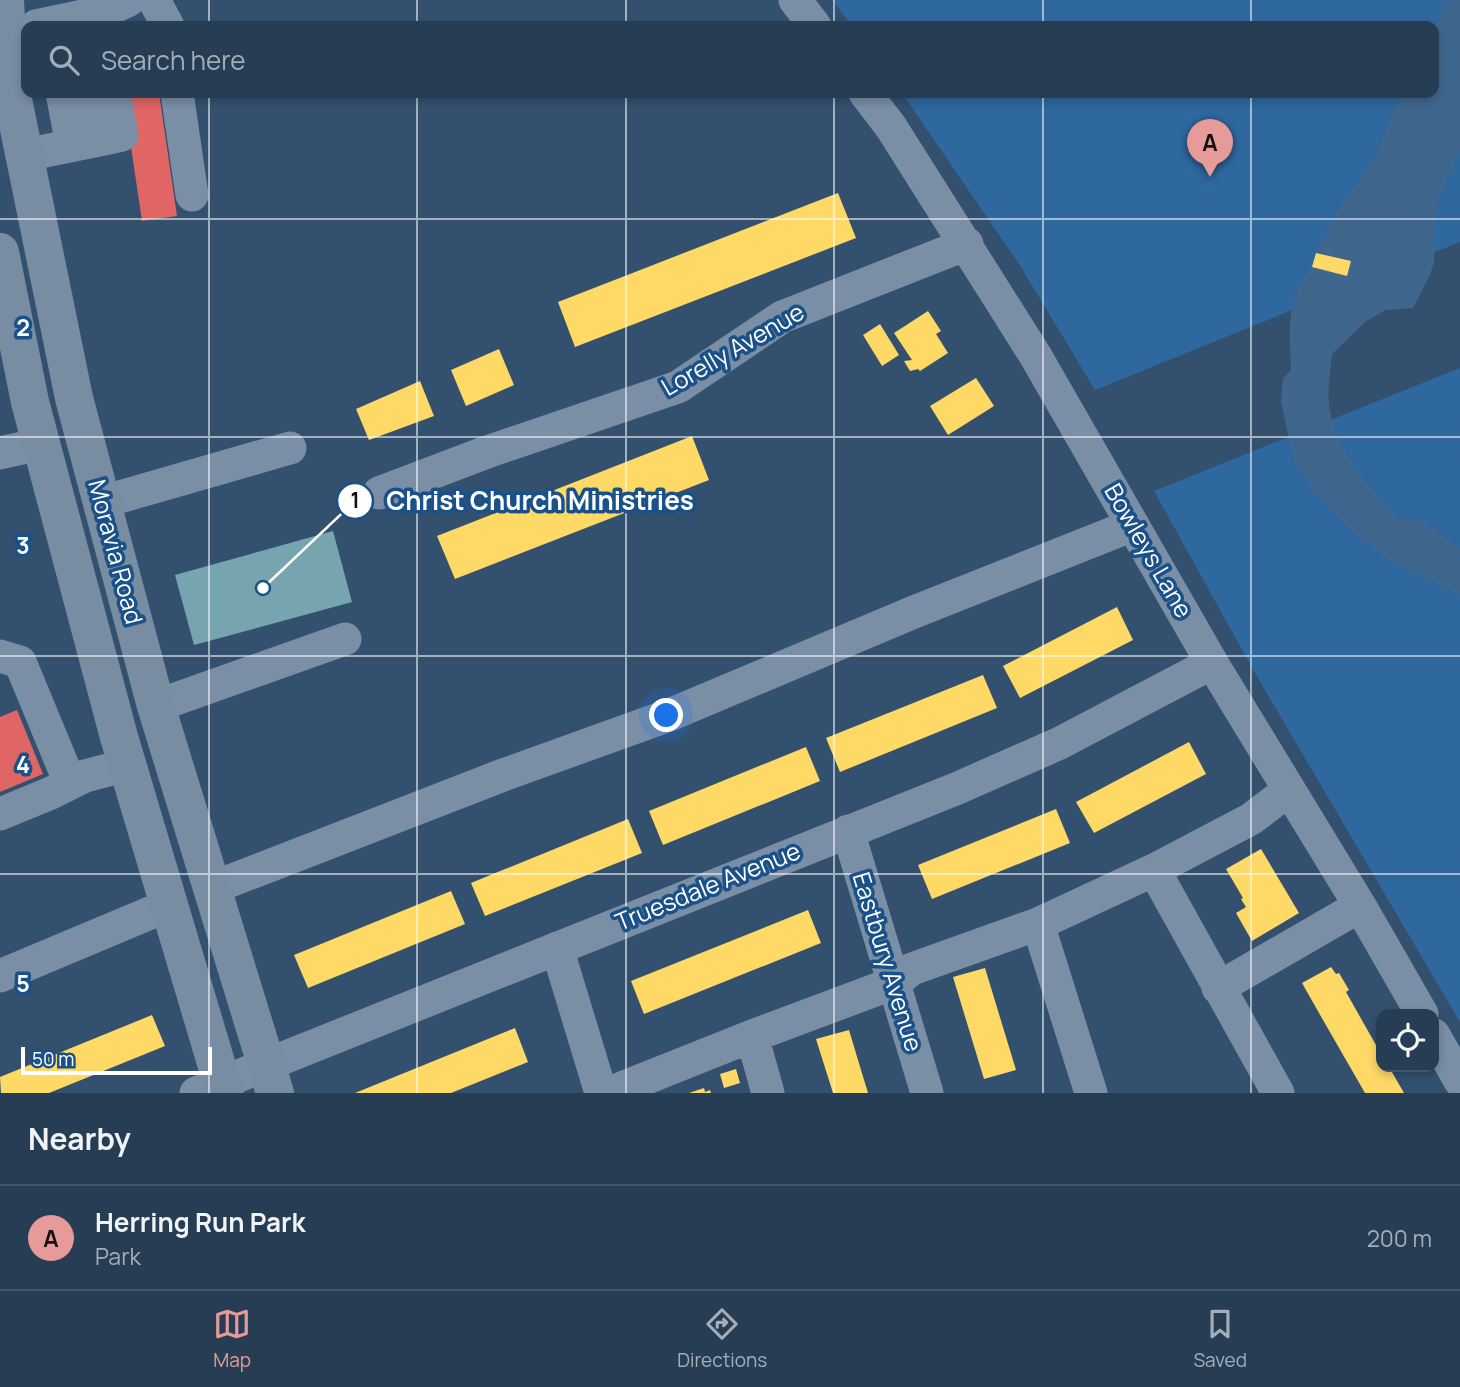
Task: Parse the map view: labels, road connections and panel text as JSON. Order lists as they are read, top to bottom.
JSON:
{
  "streets": {
    "main road": ["Moravia Road"],
    "street": [
      "Lorelly Avenue",
      "Bowleys Lane",
      "Truesdale Avenue",
      "Eastbury Avenue"
    ]
  },
  "crossings": [
    ["Lorelly Avenue", "Bowleys Lane"],
    ["Bowleys Lane", "Truesdale Avenue"],
    ["Moravia Road", "Truesdale Avenue"],
    ["Truesdale Avenue", "Eastbury Avenue"]
  ],
  "places": ["Christ Church Ministries"],
  "scale_bar": "50 m",
  "page": {
    "search": "Search here",
    "pins": "A",
    "scale": "50 m",
    "heading": "Nearby",
    "list": [
      {
        "mark": "A",
        "name": "Herring Run Park",
        "note": "Park",
        "value": "200 m"
      }
    ],
    "nav": ["Map", "Directions", "Saved"]
  },
  "grid": {
    "rows": [
      "2",
      "3",
      "4",
      "5"
    ]
  }
}
